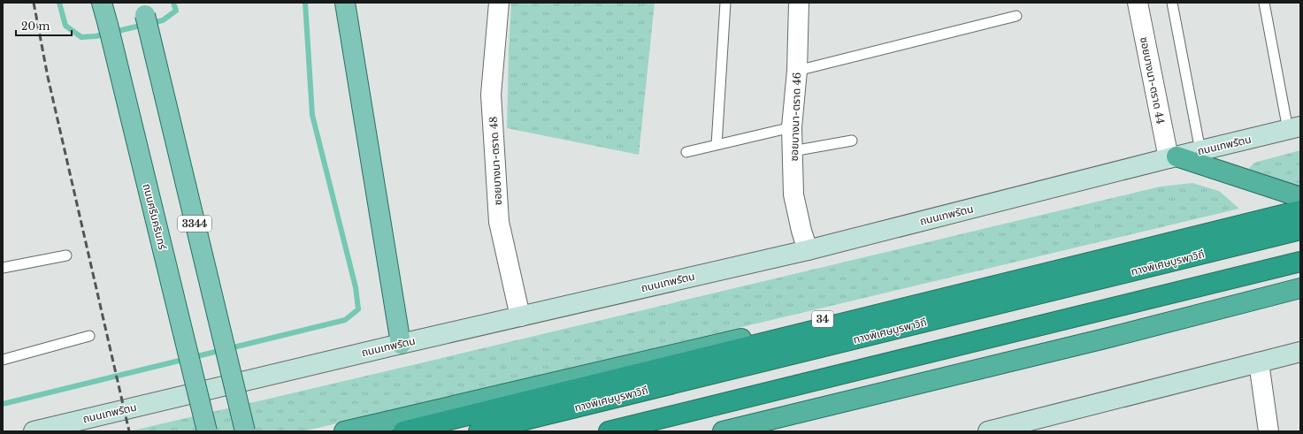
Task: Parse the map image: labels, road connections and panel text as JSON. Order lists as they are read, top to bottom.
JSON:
{
  "streets": {
    "highway": ["ทางพิเศษบูรพาวิถี", "34"],
    "main road": ["ถนนเทพรัตน", "ถนนศรีนครินทร์", "3344"],
    "street": ["ซอยบางนา-ตราด 44", "ซอยบางนา-ตราด 46", "ซอยบางนา-ตราด 48"]
  },
  "crossings": [
    ["ซอยบางนา-ตราด 44", "ถนนเทพรัตน"],
    ["ซอยบางนา-ตราด 46", "ถนนเทพรัตน"],
    ["ถนนเทพรัตน", "ซอยบางนา-ตราด 48"]
  ],
  "scale_bar": "20 m"
}
